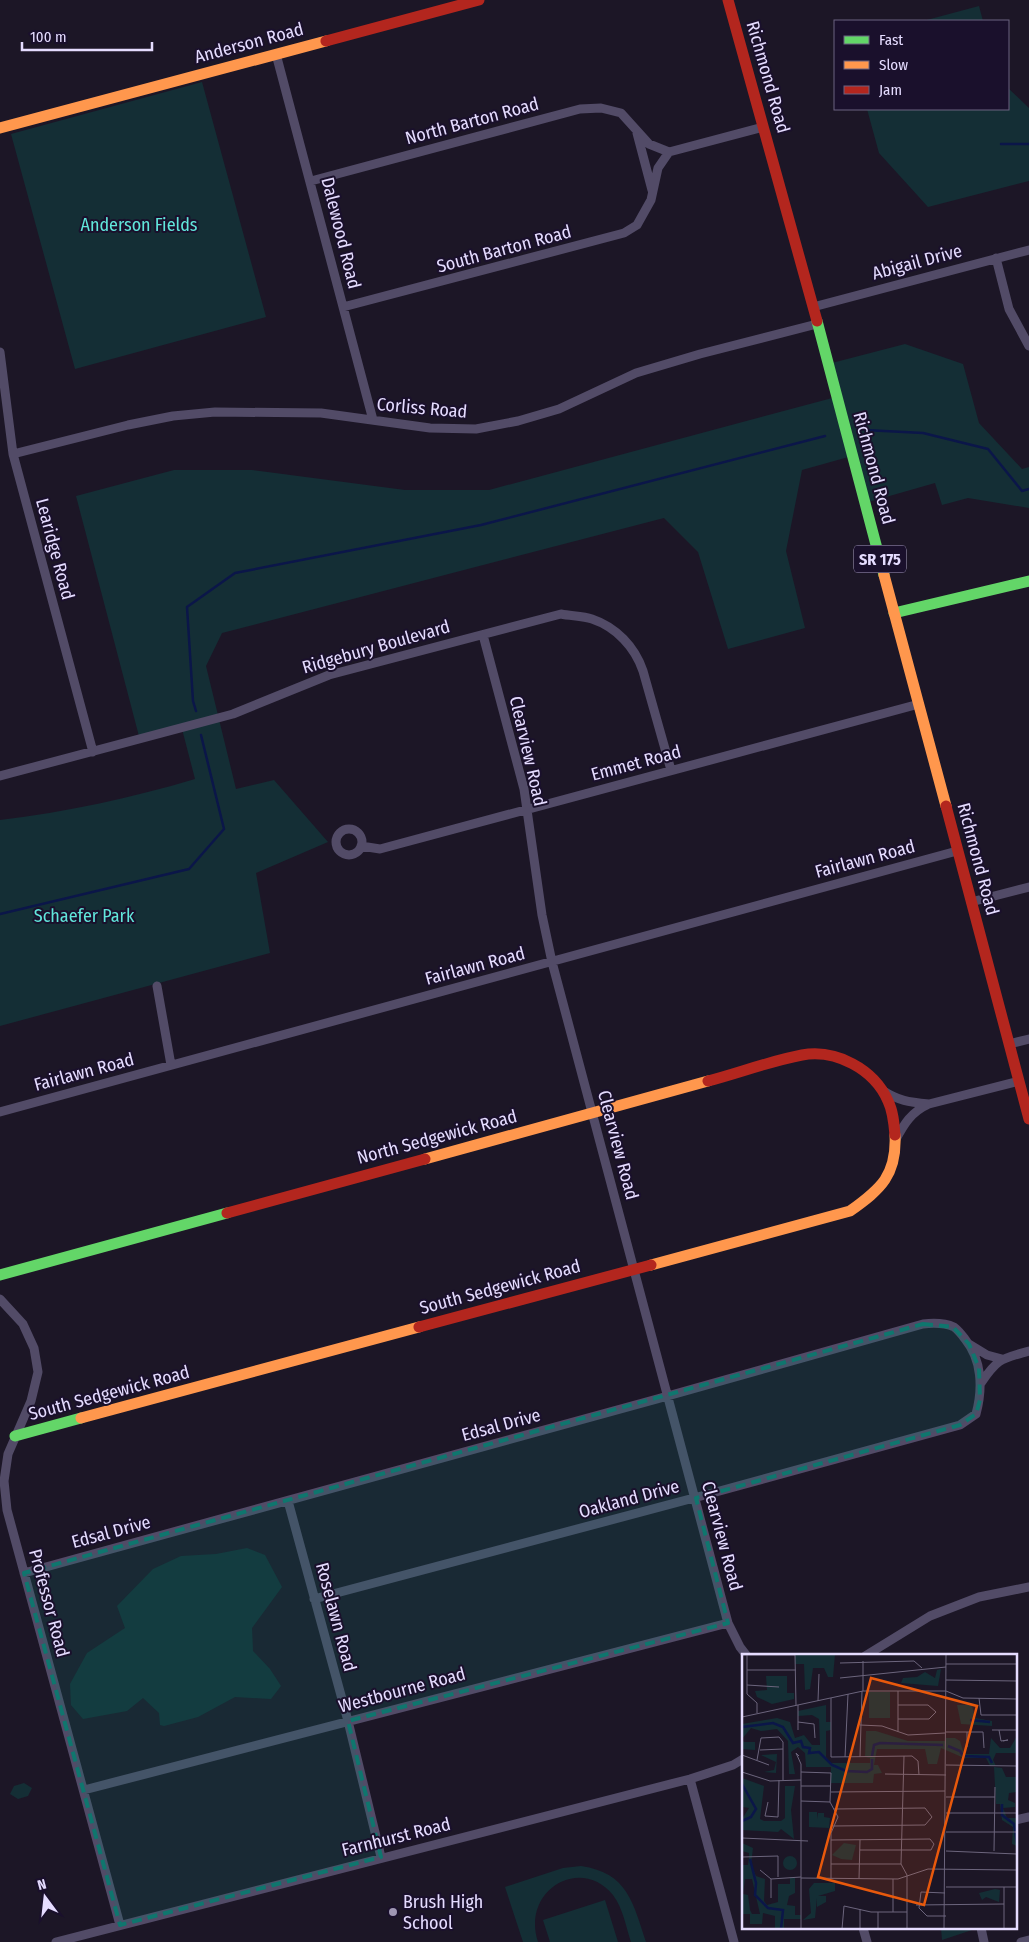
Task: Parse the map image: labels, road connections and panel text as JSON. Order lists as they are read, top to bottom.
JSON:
{
  "streets": {
    "street": [
      "Anderson Road",
      "Richmond Road",
      "North Barton Road",
      "Dalewood Road",
      "South Barton Road",
      "Abigail Drive",
      "Corliss Road",
      "Learidge Road",
      "SR 175",
      "Ridgebury Boulevard",
      "Clearview Road",
      "Emmet Road",
      "Fairlawn Road",
      "North Sedgewick Road",
      "South Sedgewick Road",
      "Edsal Drive",
      "Oakland Drive",
      "Professor Road",
      "Roselawn Road",
      "Westbourne Road",
      "Farnhurst Road"
    ]
  },
  "crossings": [
    ["Anderson Road", "Dalewood Road"],
    ["Richmond Road", "Abigail Drive"],
    ["Richmond Road", "Corliss Road"],
    ["Richmond Road", "Emmet Road"],
    ["Richmond Road", "Fairlawn Road"],
    ["North Barton Road", "Dalewood Road"],
    ["North Barton Road", "South Barton Road"],
    ["Dalewood Road", "South Barton Road"],
    ["Dalewood Road", "Corliss Road"],
    ["Corliss Road", "Learidge Road"],
    ["Learidge Road", "Ridgebury Boulevard"],
    ["Ridgebury Boulevard", "Clearview Road"],
    ["Ridgebury Boulevard", "Emmet Road"],
    ["Clearview Road", "Emmet Road"],
    ["Clearview Road", "Fairlawn Road"],
    ["Clearview Road", "North Sedgewick Road"],
    ["Clearview Road", "South Sedgewick Road"],
    ["Clearview Road", "Edsal Drive"],
    ["Clearview Road", "Oakland Drive"],
    ["Clearview Road", "Westbourne Road"],
    ["North Sedgewick Road", "South Sedgewick Road"],
    ["South Sedgewick Road", "Professor Road"],
    ["Edsal Drive", "Oakland Drive"],
    ["Edsal Drive", "Professor Road"],
    ["Edsal Drive", "Roselawn Road"],
    ["Oakland Drive", "Roselawn Road"],
    ["Professor Road", "Westbourne Road"],
    ["Professor Road", "Farnhurst Road"],
    ["Roselawn Road", "Westbourne Road"],
    ["Roselawn Road", "Farnhurst Road"]
  ],
  "parks": ["Anderson Fields", "Schaefer Park"],
  "places": ["Brush High School"],
  "legend": ["Fast", "Slow", "Jam"],
  "scale_bar": "100 m",
  "north": "top"
}
